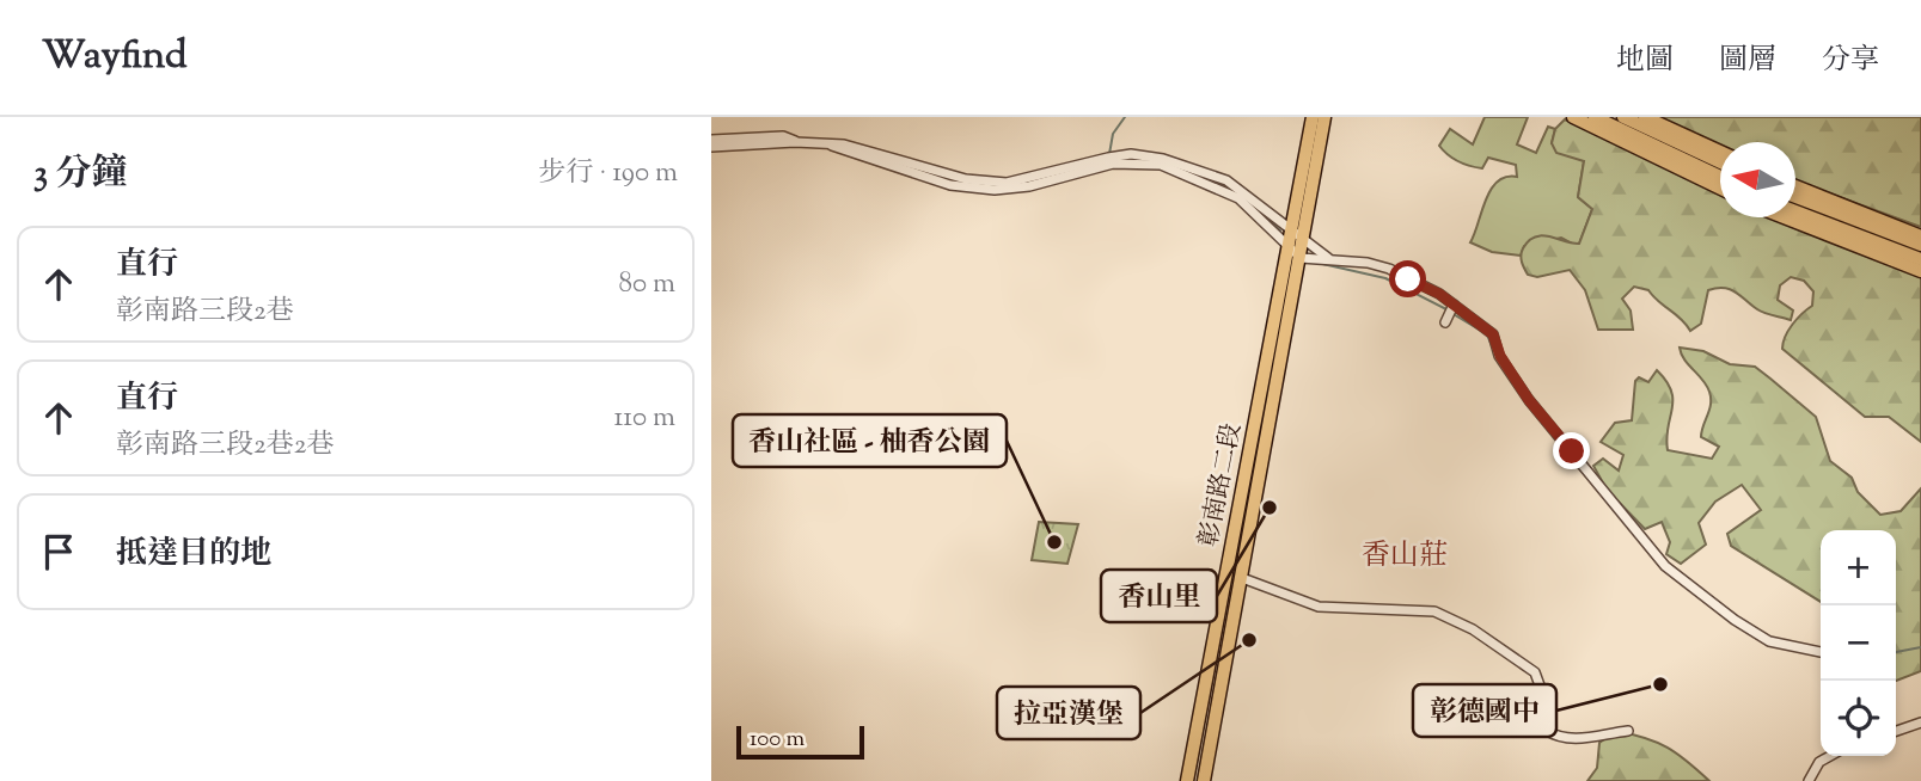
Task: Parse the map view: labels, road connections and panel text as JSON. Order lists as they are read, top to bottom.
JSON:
{
  "streets": {
    "main road": ["彰南路二段"]
  },
  "districts": ["香山莊"],
  "places": [
    "香山里",
    "香山社區 - 柚香公園",
    "拉亞漢堡",
    "彰德國中"
  ],
  "scale_bar": "100 m",
  "north": "left",
  "page": {
    "header": "Wayfind",
    "nav": ["地圖", "圖層", "分享"],
    "heading": ["3 分鐘", "步行 · 190 m"],
    "list": [
      ["直行", "彰南路三段2巷", "80 m"],
      ["直行", "彰南路三段2巷2巷", "110 m"],
      "抵達目的地"
    ],
    "map_buttons": ["+", "−"],
    "scale": "100 m"
  }
}
